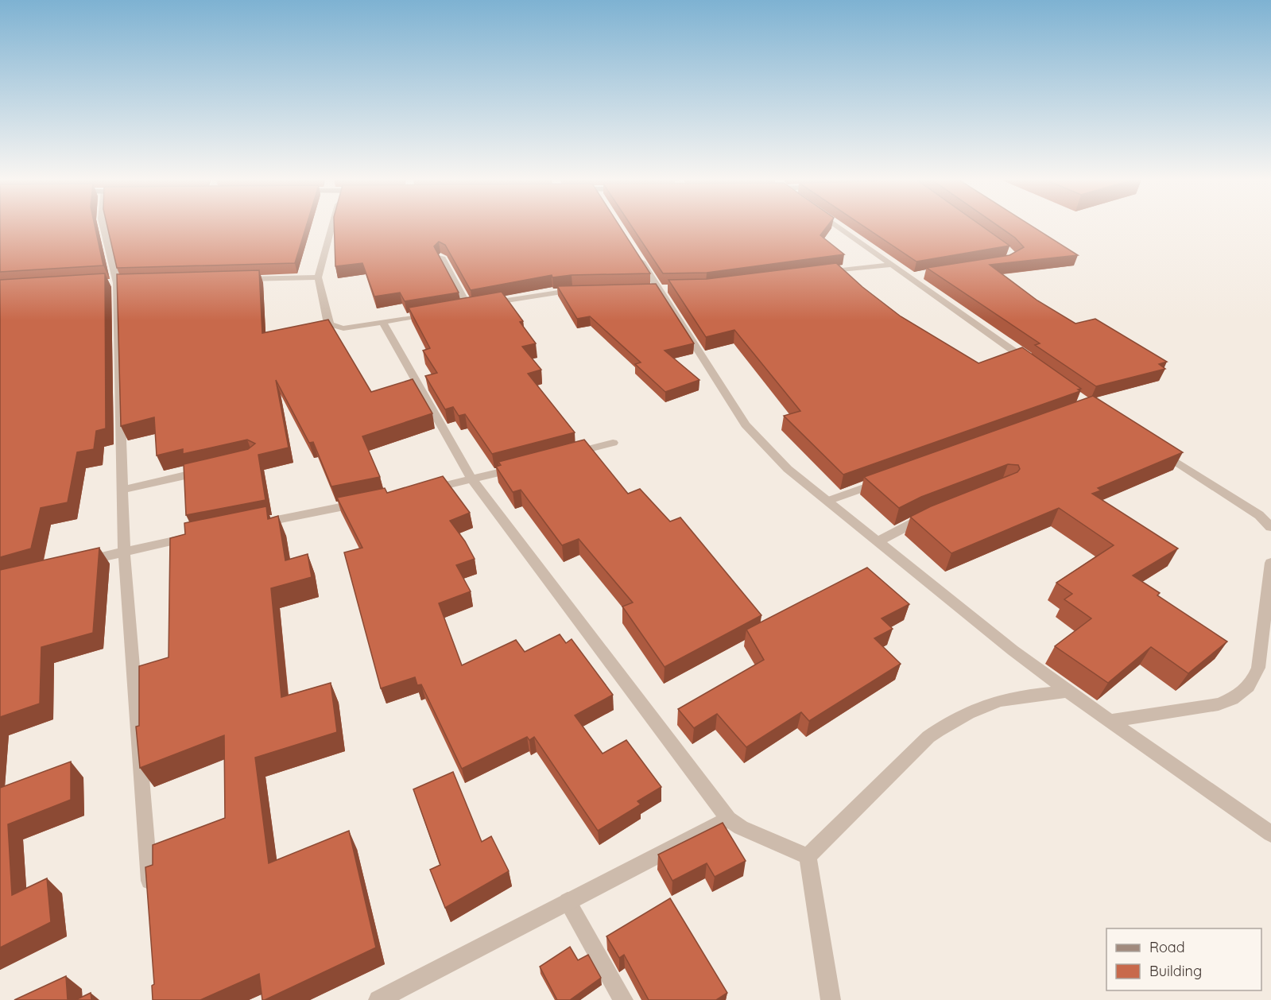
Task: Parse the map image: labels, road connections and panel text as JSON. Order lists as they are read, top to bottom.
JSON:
{
  "legend": ["Road", "Building"]
}
